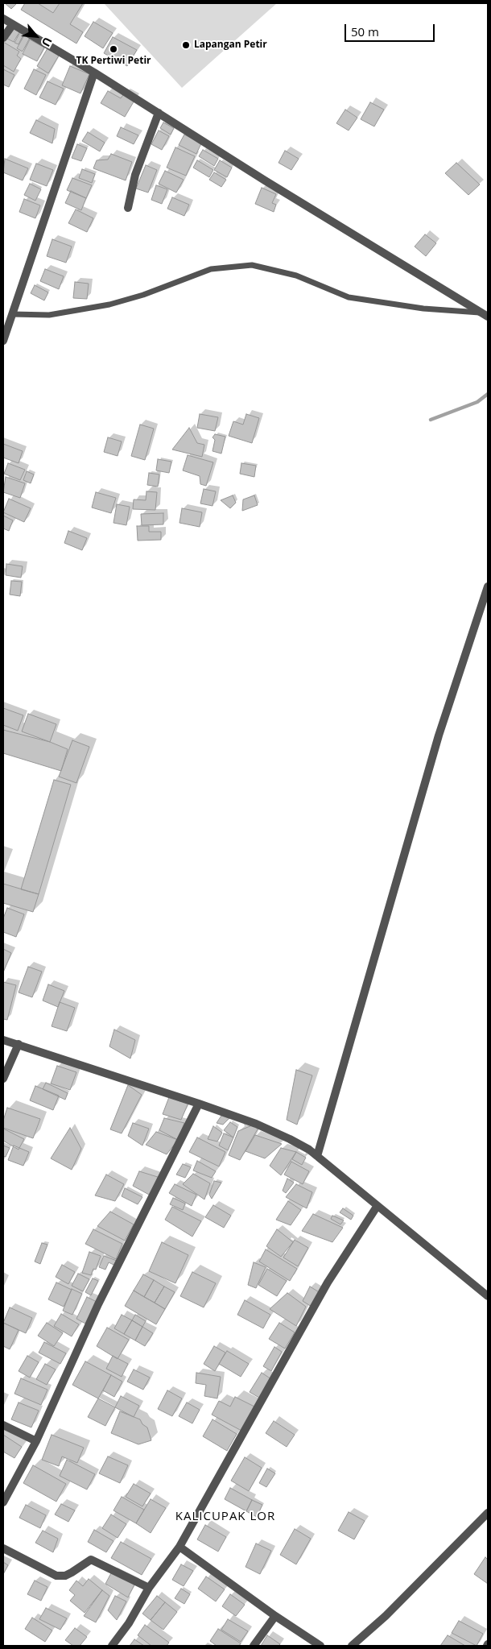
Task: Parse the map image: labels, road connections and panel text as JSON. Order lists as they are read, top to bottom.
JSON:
{
  "districts": ["KALICUPAK LOR"],
  "places": ["Lapangan Petir", "TK Pertiwi Petir"],
  "scale_bar": "50 m",
  "north": "bottom right"
}
